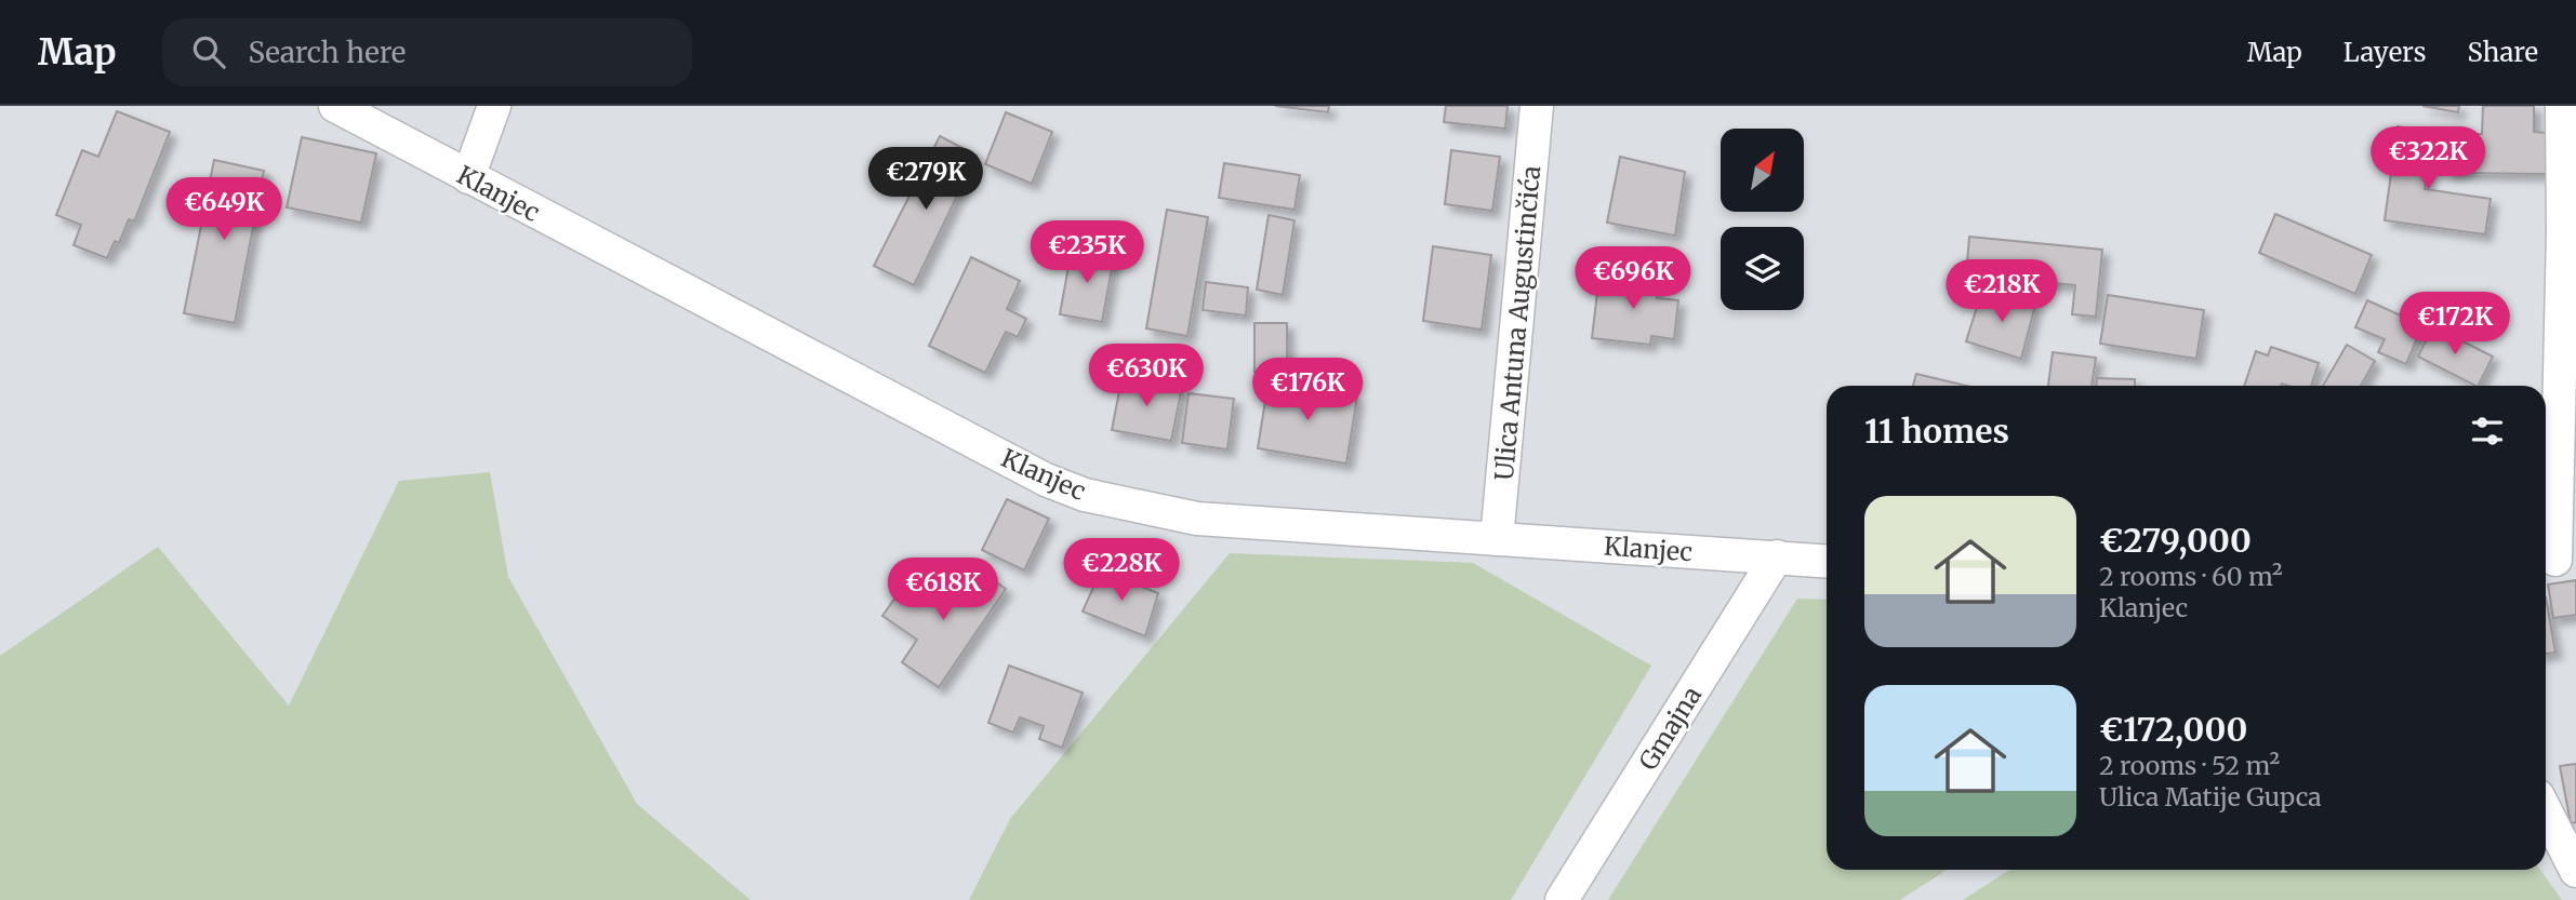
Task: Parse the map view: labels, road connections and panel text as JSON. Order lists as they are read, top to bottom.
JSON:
{
  "streets": {
    "street": ["Klanjec", "Ulica Antuna Augustinčića", "Gmajna"]
  },
  "crossings": [
    ["Klanjec", "Ulica Antuna Augustinčića"],
    ["Klanjec", "Gmajna"]
  ],
  "north": "top right",
  "page": {
    "header": "Map",
    "search": "Search here",
    "nav": ["Map", "Layers", "Share"],
    "price": [
      "€322K",
      "€279K",
      "€649K",
      "€235K",
      "€696K",
      "€218K",
      "€172K",
      "€630K",
      "€176K",
      "€228K",
      "€618K"
    ],
    "heading": "11 homes",
    "list": [
      {
        "name": "€279,000",
        "note": "2 rooms · 60 m² · Klanjec"
      },
      {
        "name": "€172,000",
        "note": "2 rooms · 52 m² · Ulica Matije Gupca"
      }
    ]
  }
}
